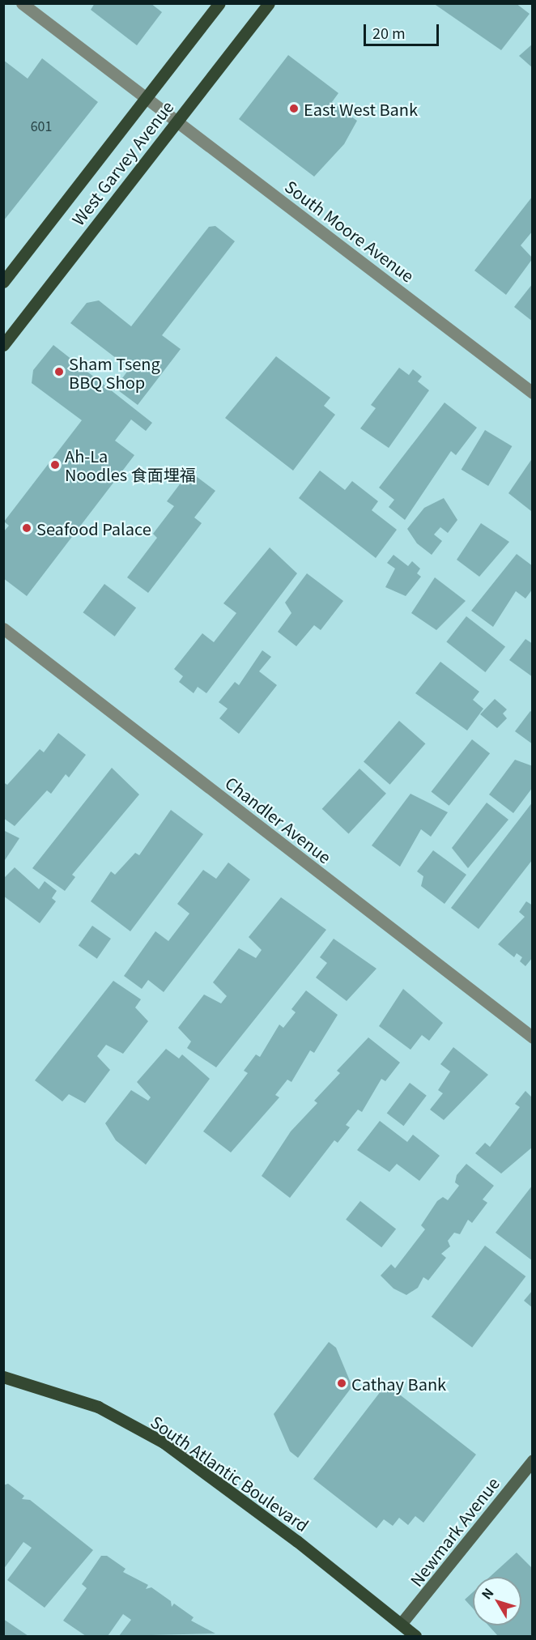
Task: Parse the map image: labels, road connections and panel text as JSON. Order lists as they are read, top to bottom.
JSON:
{
  "streets": {
    "main road": ["West Garvey Avenue", "South Atlantic Boulevard"],
    "street": ["South Moore Avenue", "Chandler Avenue", "Newmark Avenue"]
  },
  "crossings": [
    ["West Garvey Avenue", "South Moore Avenue"],
    ["South Atlantic Boulevard", "Newmark Avenue"]
  ],
  "places": [
    "East West Bank",
    "Sham Tseng BBQ Shop",
    "Ah-La Noodles 食面埋福",
    "Seafood Palace",
    "Cathay Bank"
  ],
  "house_numbers": ["601"],
  "scale_bar": "20 m",
  "north": "top left"
}
